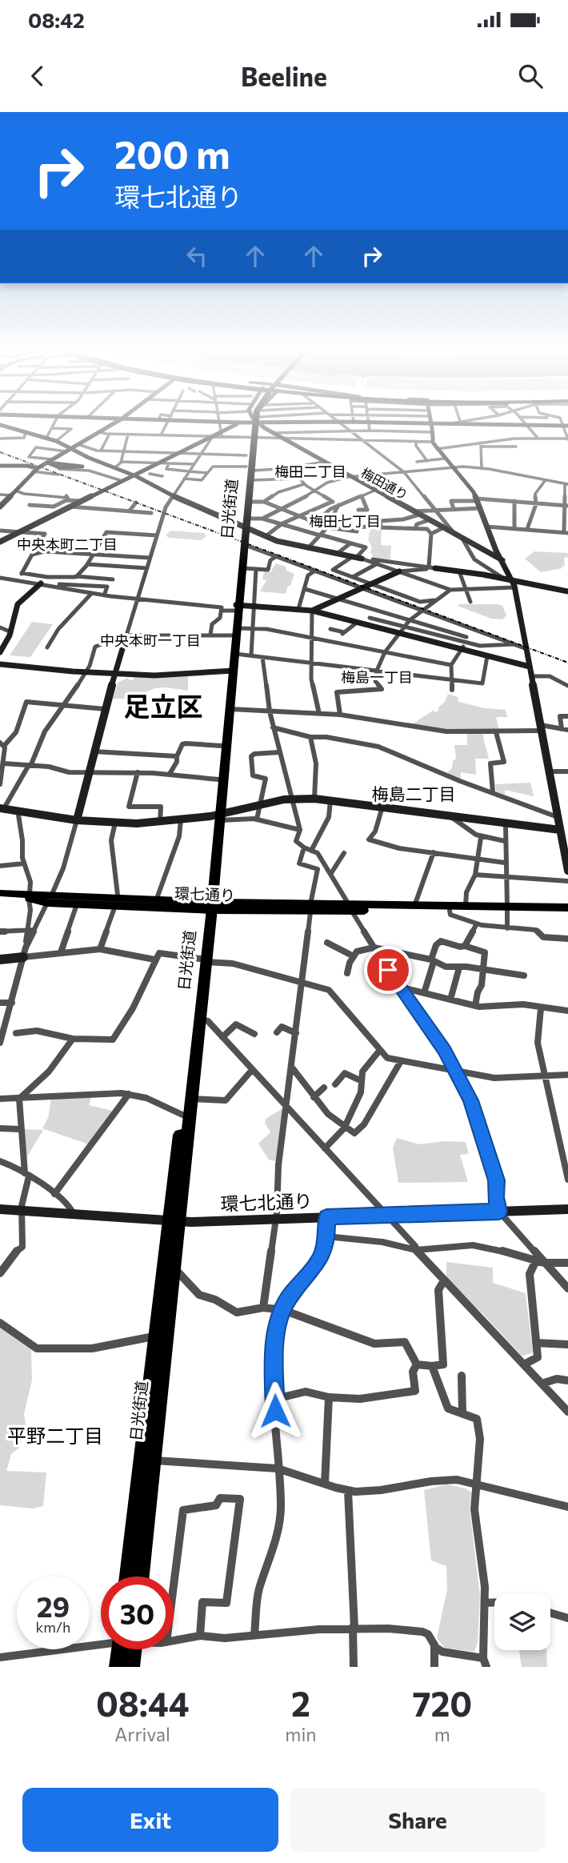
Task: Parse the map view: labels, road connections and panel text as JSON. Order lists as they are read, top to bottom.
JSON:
{
  "streets": {
    "highway": ["日光街道"],
    "main road": ["環七通り"],
    "street": ["梅田通り", "環七北通り"]
  },
  "crossings": [
    ["日光街道", "環七通り"],
    ["日光街道", "環七北通り"]
  ],
  "districts": [
    "梅田二丁目",
    "梅田七丁目",
    "中央本町二丁目",
    "中央本町一丁目",
    "梅島一丁目",
    "足立区",
    "梅島二丁目",
    "平野二丁目"
  ],
  "page": {
    "status": "08:42",
    "header": "Beeline",
    "turn": ["200 m", "環七北通り"],
    "speed": "29 km/h",
    "limit": "30",
    "eta": [
      "08:44",
      "Arrival",
      "2",
      "min",
      "720",
      "m"
    ],
    "buttons": ["Exit", "Share"]
  }
}
